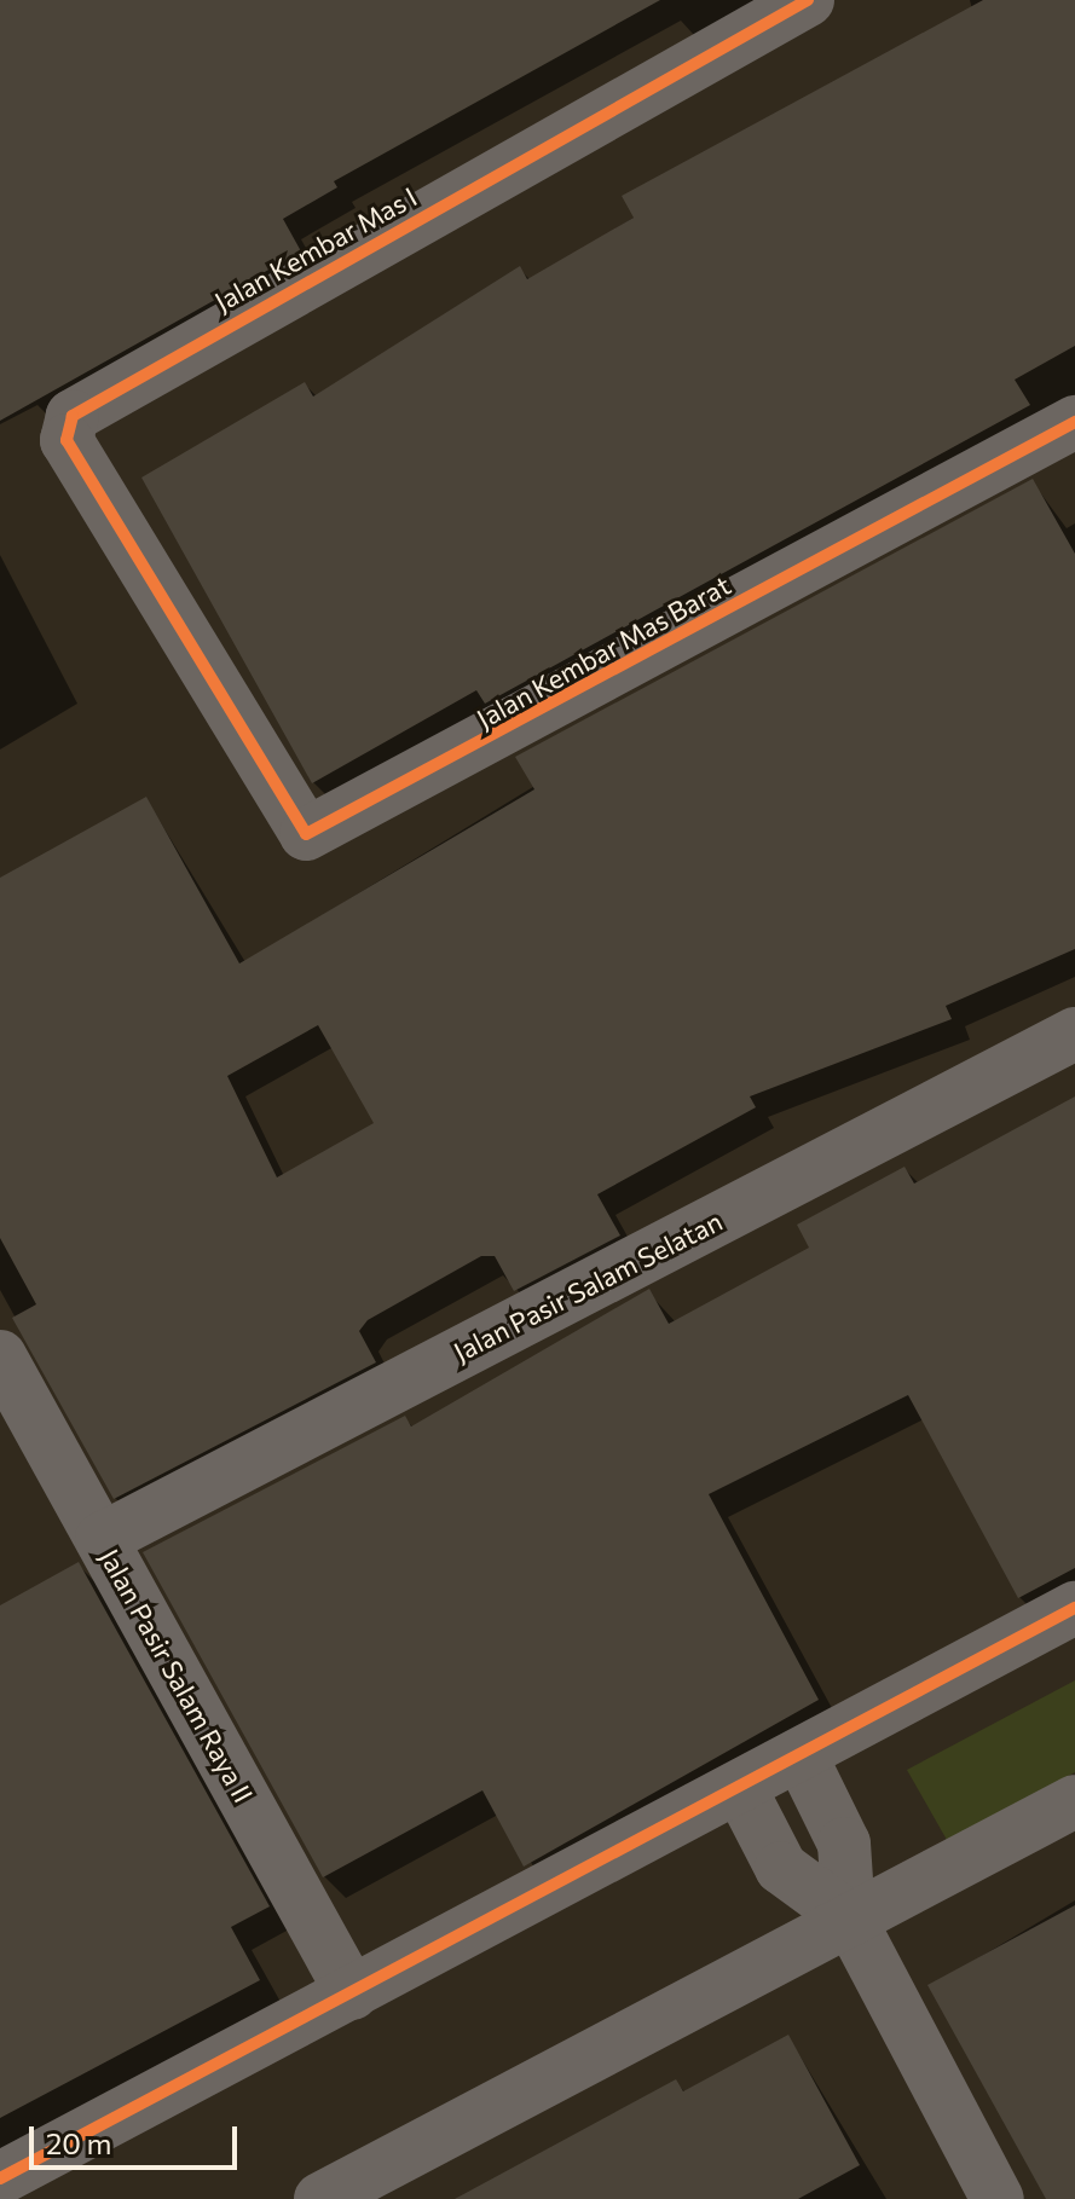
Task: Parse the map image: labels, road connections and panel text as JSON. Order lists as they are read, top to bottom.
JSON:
{
  "streets": {
    "street": [
      "Jalan Kembar Mas I",
      "Jalan Kembar Mas Barat",
      "Jalan Pasir Salam Selatan",
      "Jalan Pasir Salam Raya II"
    ]
  },
  "crossings": [
    ["Jalan Kembar Mas I", "Jalan Kembar Mas Barat"],
    ["Jalan Pasir Salam Selatan", "Jalan Pasir Salam Raya II"]
  ],
  "scale_bar": "20 m"
}
